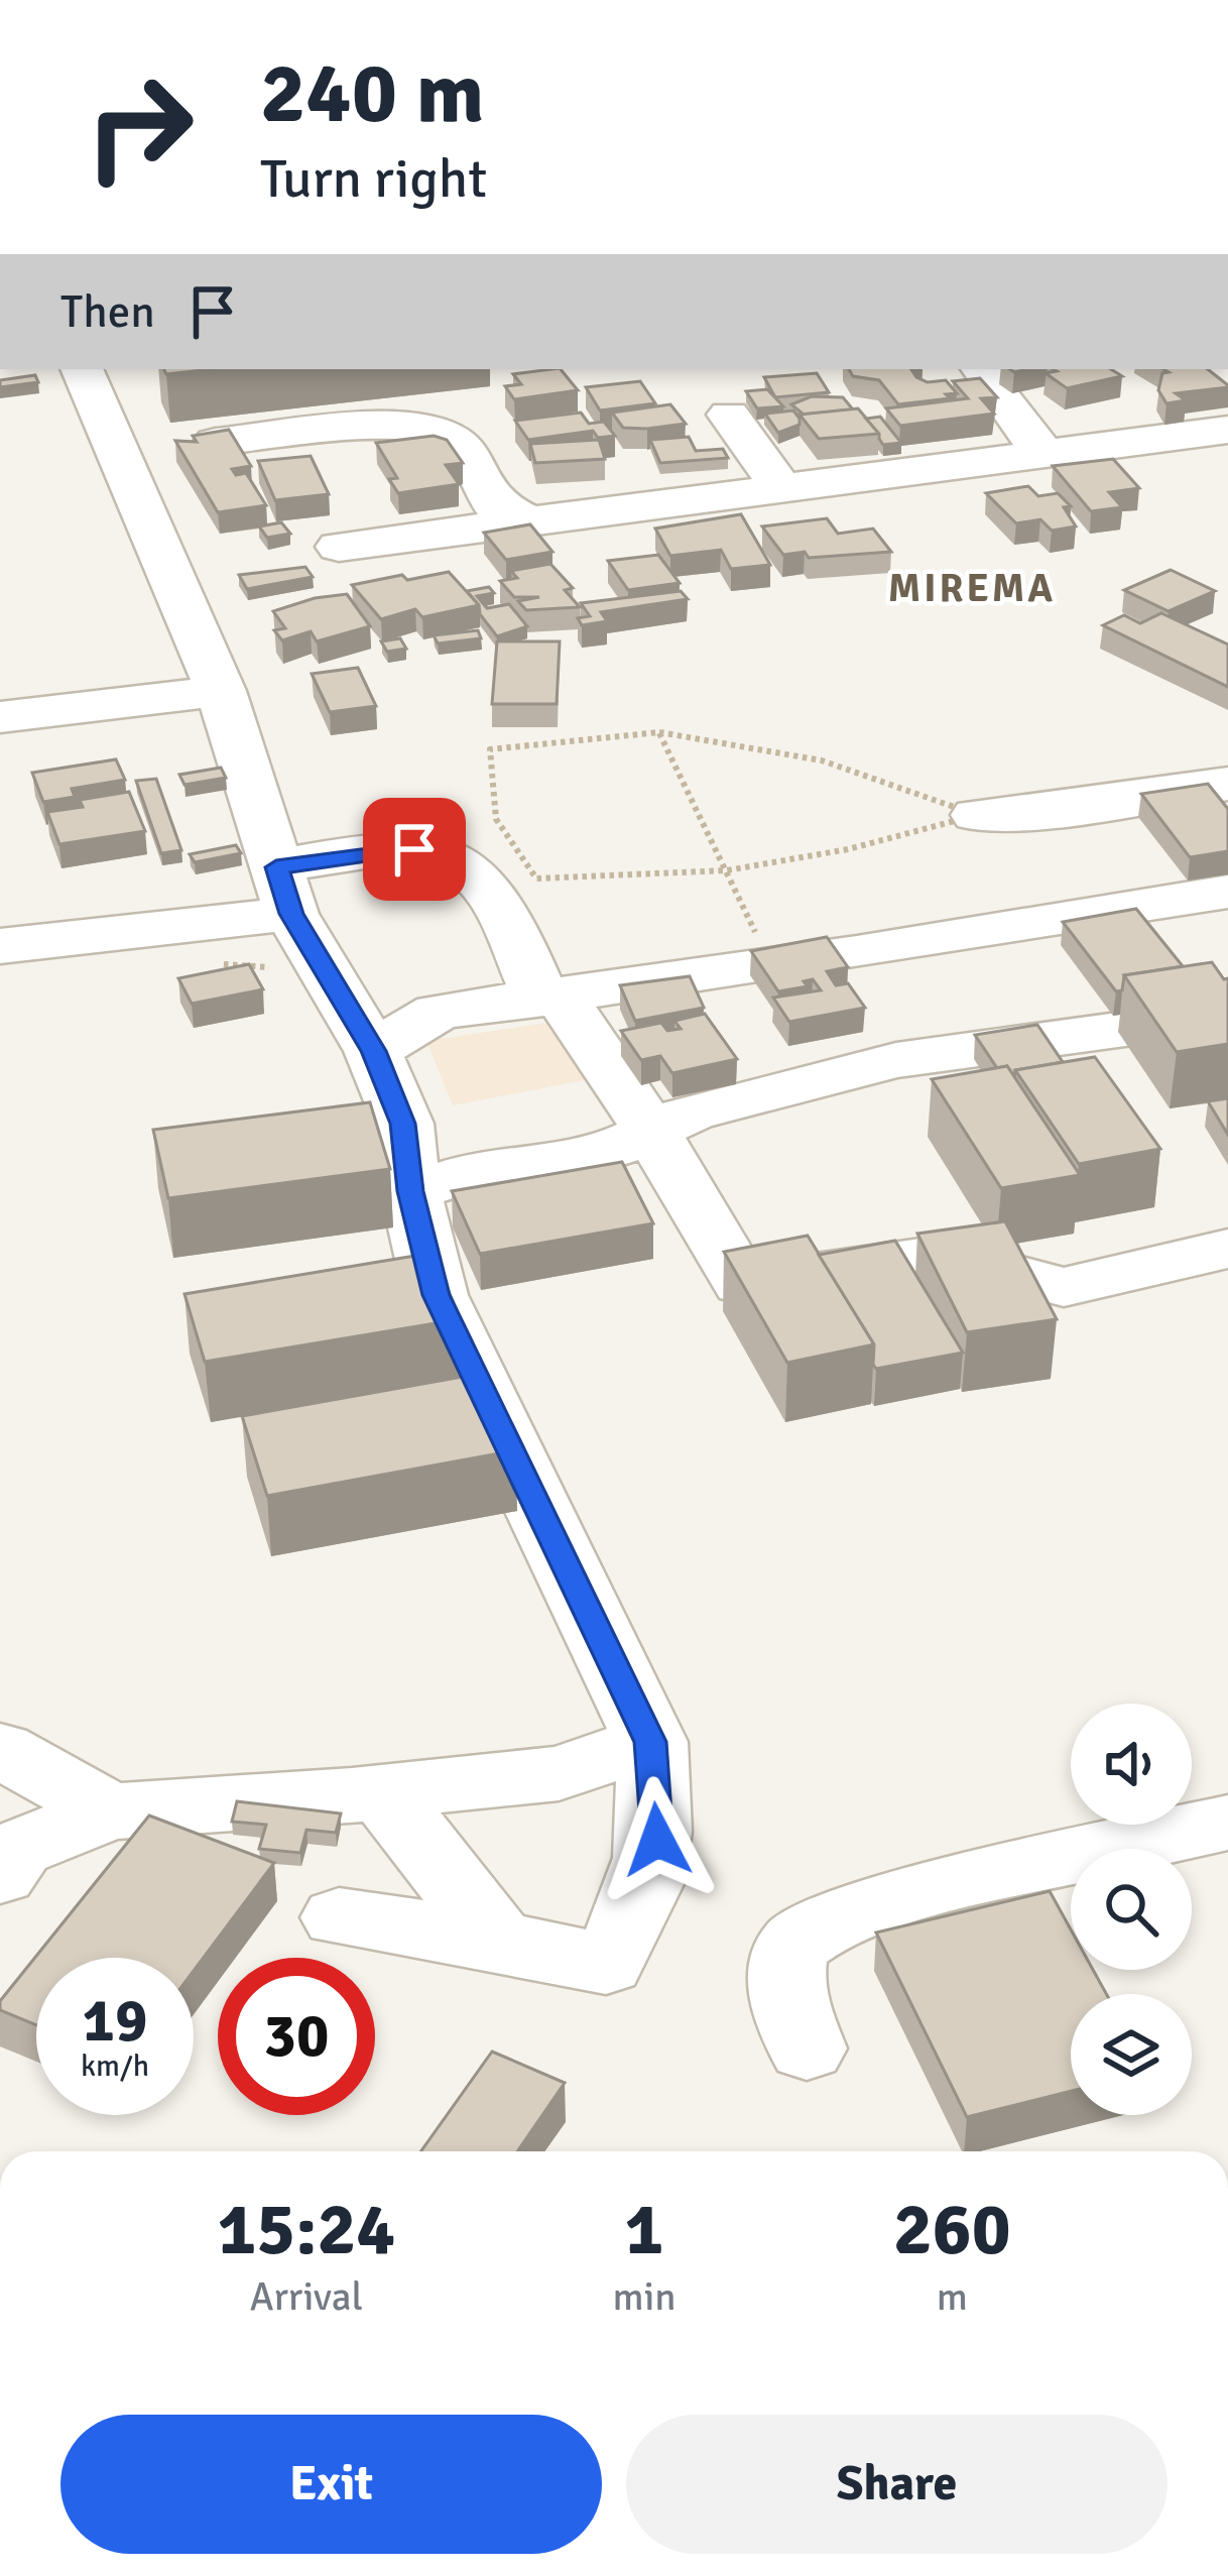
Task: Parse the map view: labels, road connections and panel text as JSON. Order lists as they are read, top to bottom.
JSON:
{
  "districts": ["MIREMA"],
  "page": {
    "turn": ["240 m", "Turn right"],
    "then": "Then",
    "speed": "19 km/h",
    "limit": "30",
    "eta": [
      "15:24",
      "Arrival",
      "1",
      "min",
      "260",
      "m"
    ],
    "buttons": ["Exit", "Share"]
  }
}
